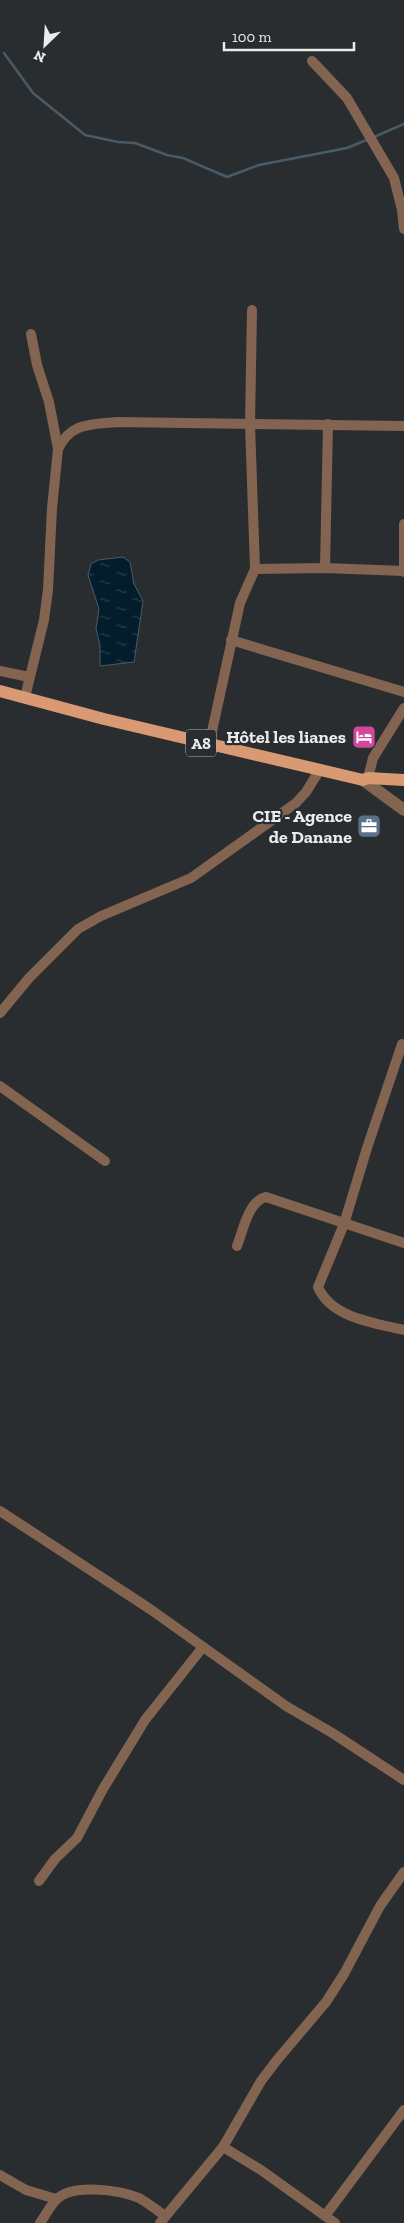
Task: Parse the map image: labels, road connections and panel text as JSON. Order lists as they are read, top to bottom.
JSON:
{
  "streets": {
    "main road": ["A8"]
  },
  "places": {
    "hotel": ["Hôtel les lianes"],
    "office": ["CIE - Agence de Danane"]
  },
  "scale_bar": "100 m",
  "north": "bottom left"
}
